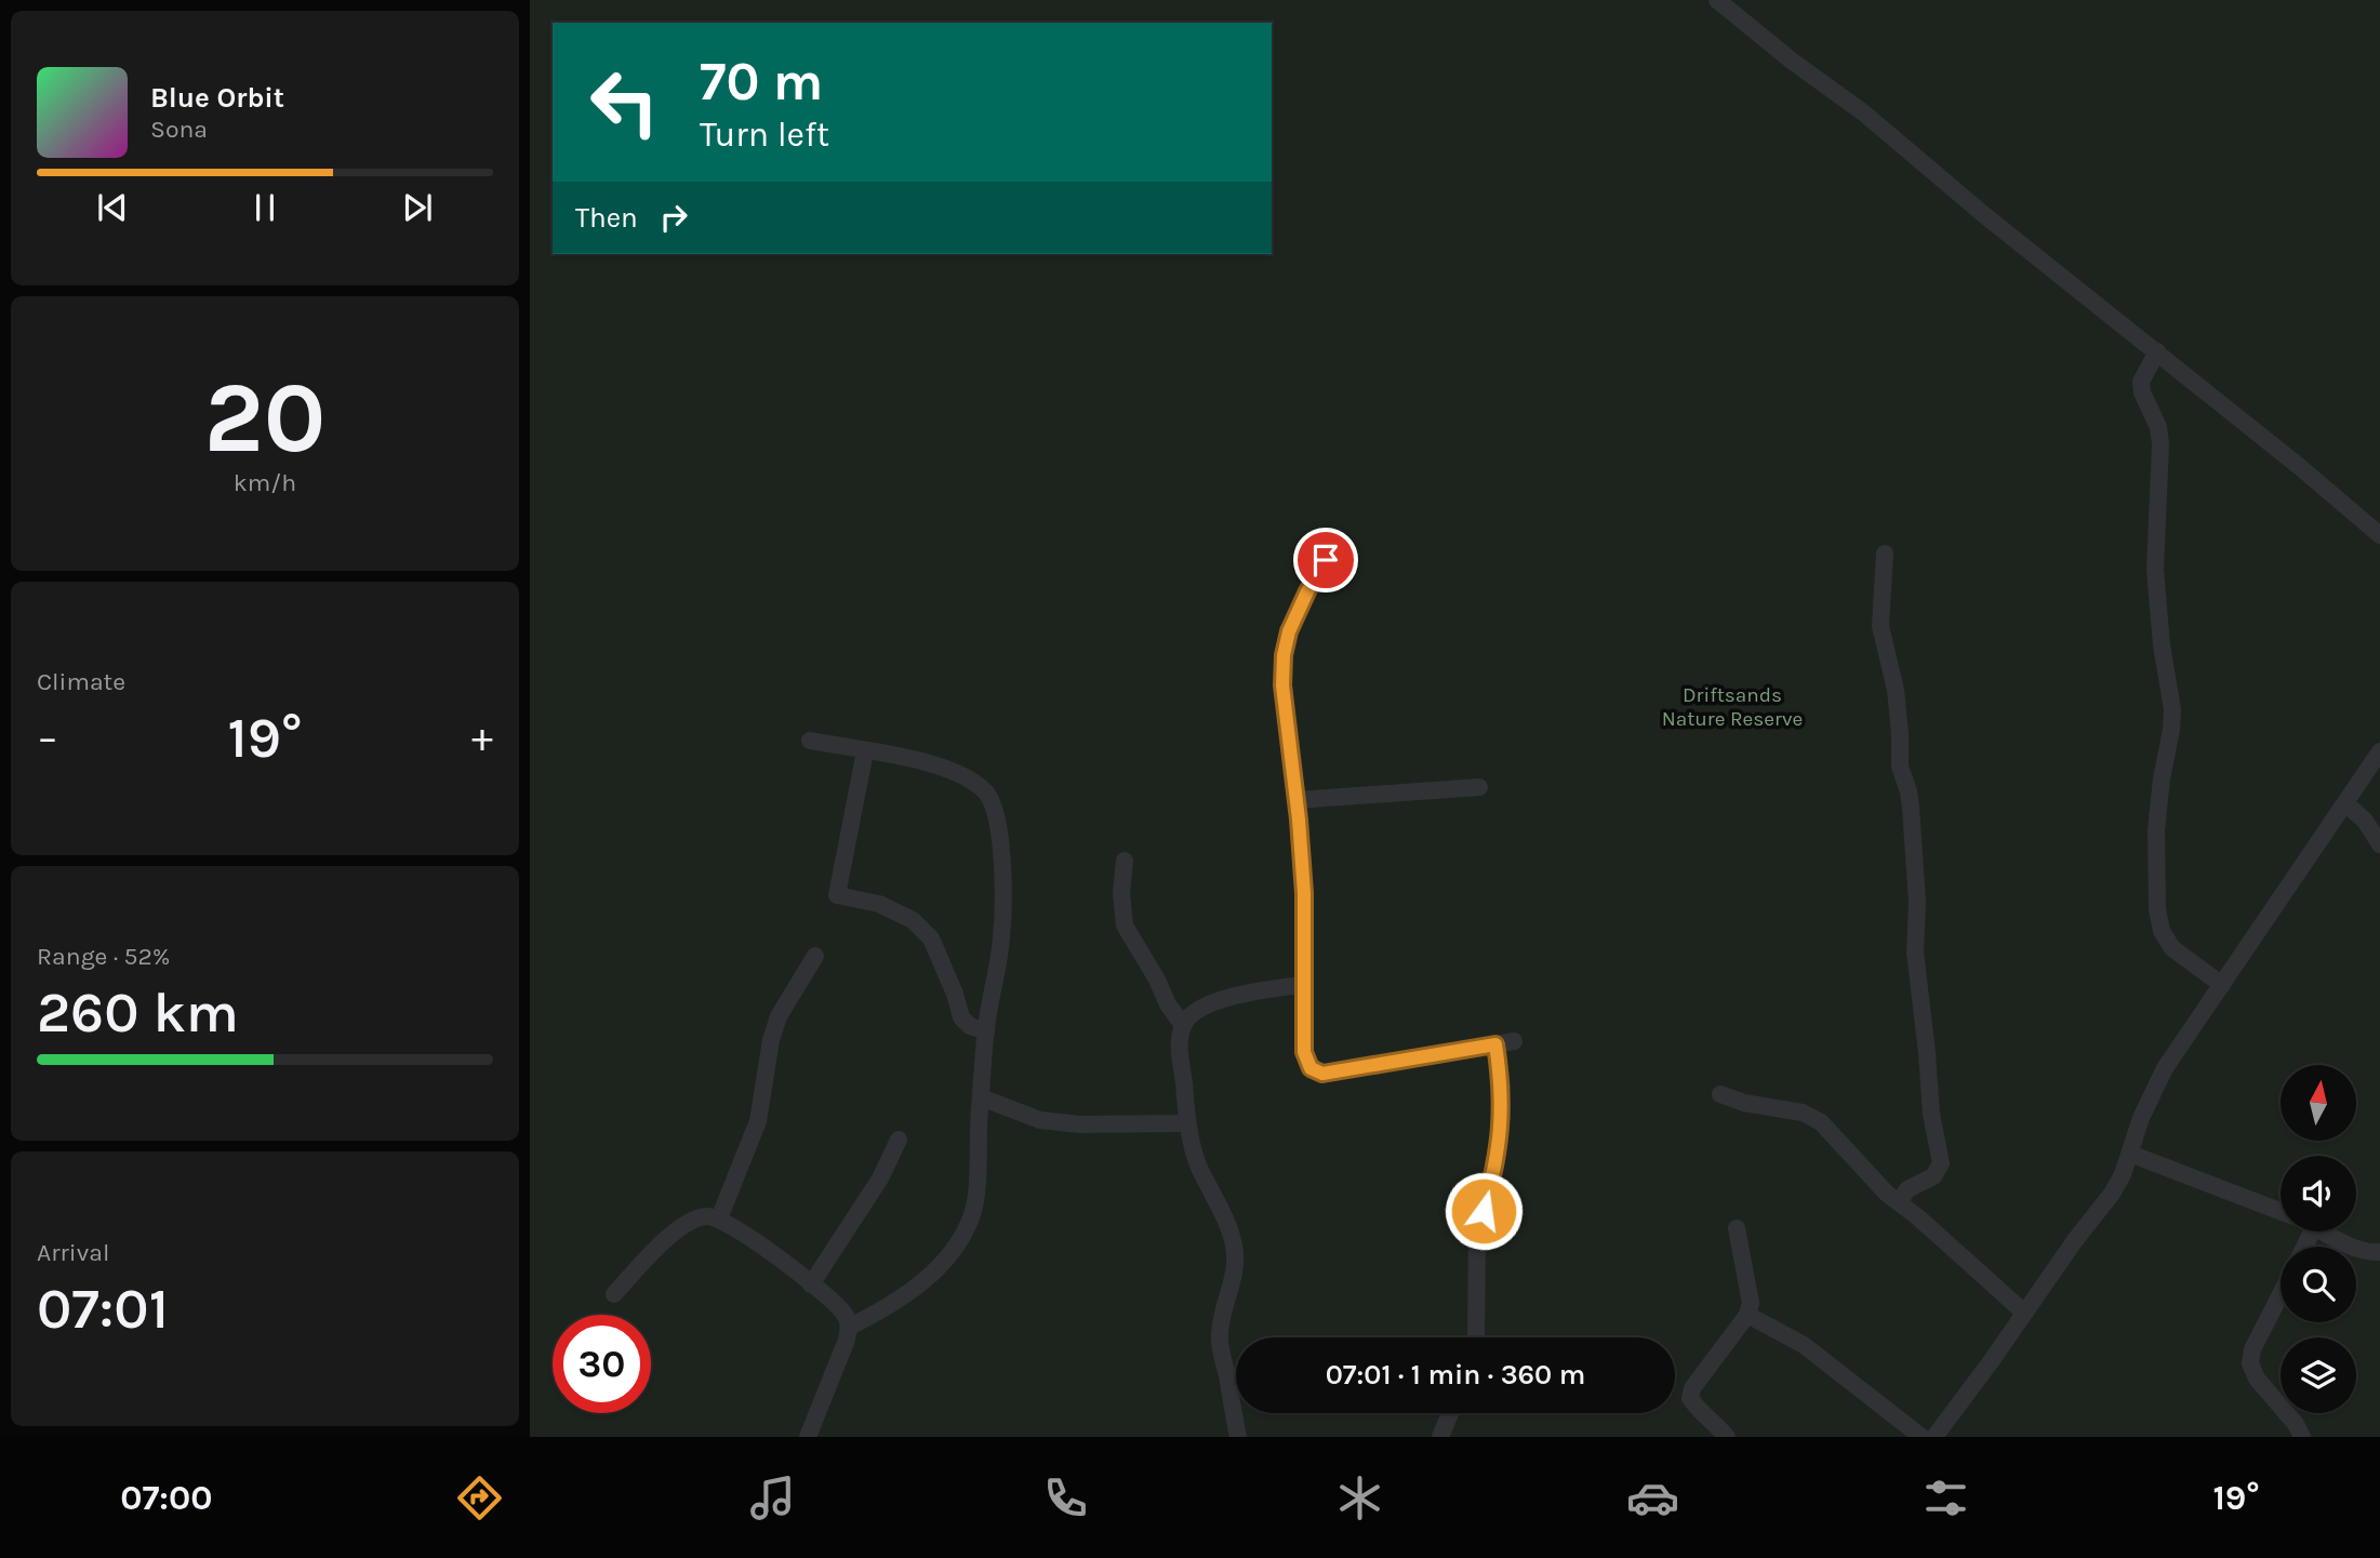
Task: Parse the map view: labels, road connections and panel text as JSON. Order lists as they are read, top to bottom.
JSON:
{
  "parks": ["Driftsands Nature Reserve"],
  "north": "top",
  "page": {
    "turn": ["70 m", "Turn left"],
    "song": ["Blue Orbit", "Sona"],
    "then": "Then",
    "tile": [
      ["20", "km/h"],
      "Climate",
      ["Range · 52%", "260 km"],
      ["Arrival", "07:01"]
    ],
    "heat": ["−", "19°", "+"],
    "limit": "30",
    "trip": "07:01 · 1 min · 360 m",
    "tabs": ["07:00", "19°"]
  }
}
